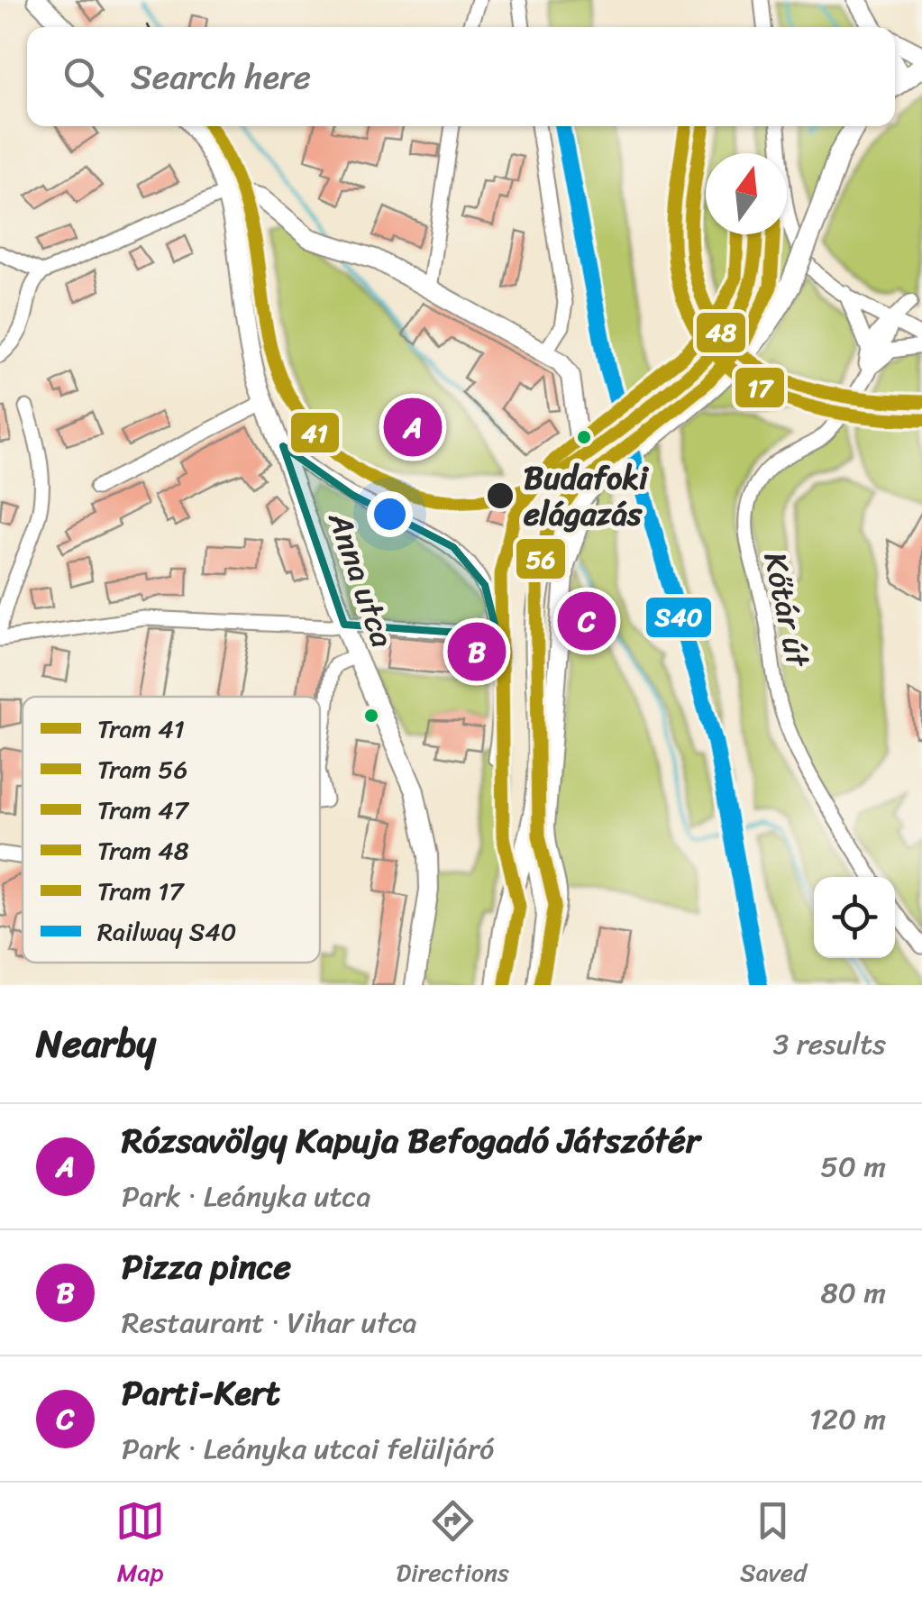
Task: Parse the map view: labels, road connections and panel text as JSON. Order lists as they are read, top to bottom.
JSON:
{
  "streets": {
    "street": ["Anna utca", "Kőtár út"]
  },
  "places": ["Budafoki elágazás"],
  "lines": [
    "tram line 41",
    "tram line 48",
    "tram line 17",
    "rail line S40",
    "tram line 56",
    "tram line 47"
  ],
  "legend": [
    "Tram 41",
    "Tram 56",
    "Tram 47",
    "Tram 48",
    "Tram 17",
    "Railway S40"
  ],
  "north": "top",
  "page": {
    "search": "Search here",
    "pins": ["A", "C", "B"],
    "heading": ["Nearby", "3 results"],
    "list": [
      {
        "mark": "A",
        "name": "Rózsavölgy Kapuja Befogadó Játszótér",
        "note": "Park · Leányka utca",
        "value": "50 m"
      },
      {
        "mark": "B",
        "name": "Pizza pince",
        "note": "Restaurant · Vihar utca",
        "value": "80 m"
      },
      {
        "mark": "C",
        "name": "Parti-Kert",
        "note": "Park · Leányka utcai felüljáró",
        "value": "120 m"
      }
    ],
    "nav": ["Map", "Directions", "Saved"]
  }
}
